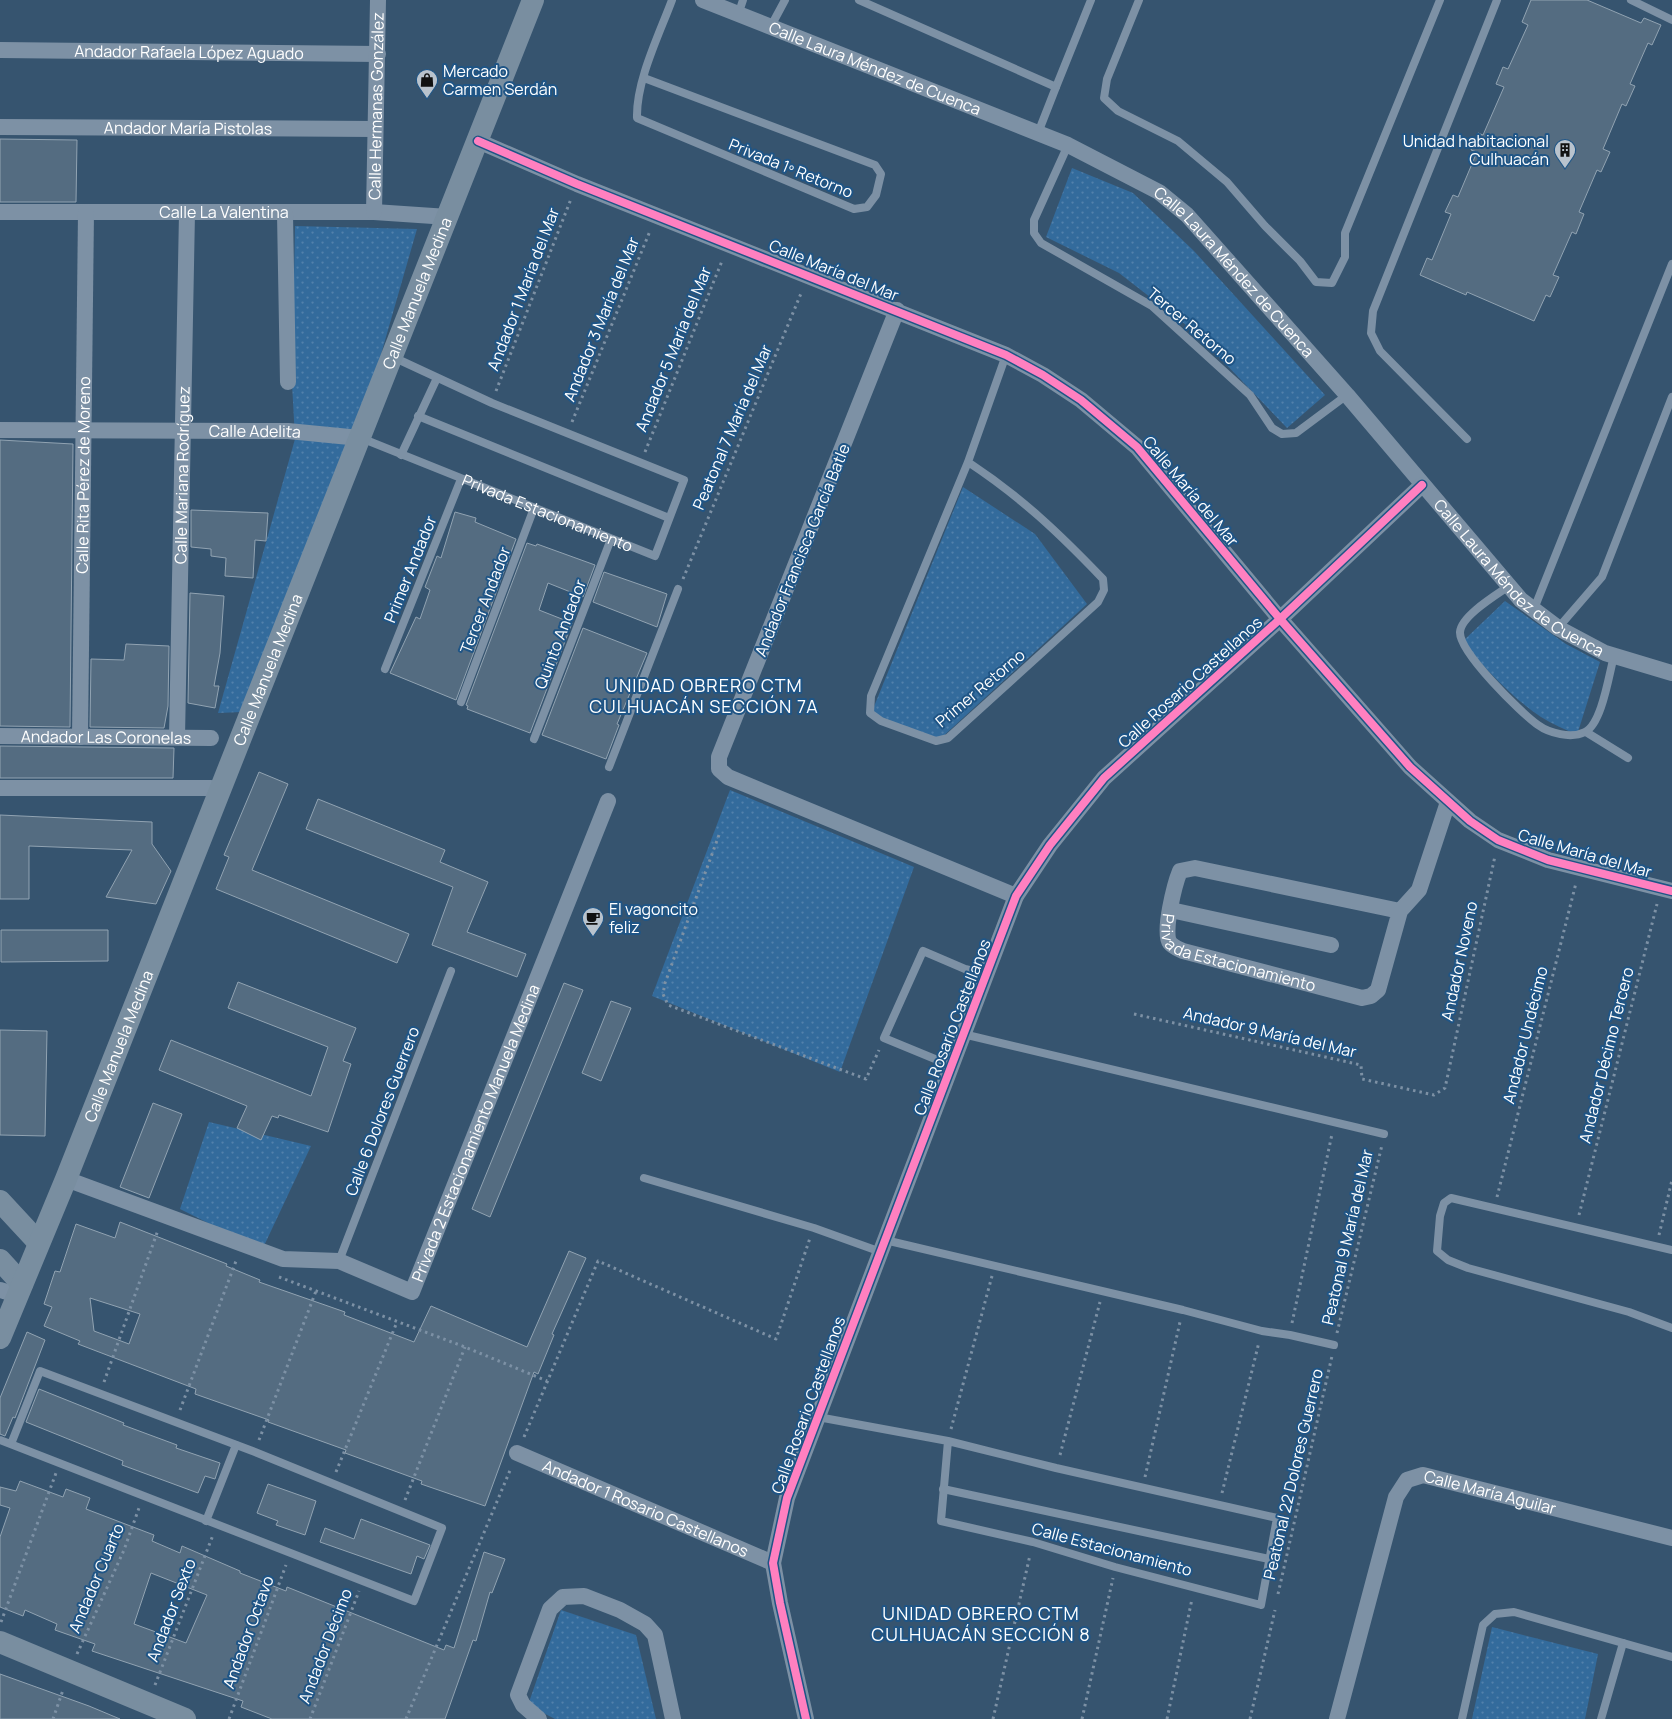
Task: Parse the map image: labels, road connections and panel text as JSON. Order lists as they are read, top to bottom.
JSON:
{
  "streets": {
    "street": [
      "Andador Rafaela López Aguado",
      "Calle Laura Méndez de Cuenca",
      "Calle Hermanas González",
      "Andador María Pistolas",
      "Calle La Valentina",
      "Calle María del Mar",
      "Calle Manuela Medina",
      "Calle Adelita",
      "Calle Rita Pérez de Moreno",
      "Calle Mariana Rodríguez",
      "Privada Estacionamiento",
      "Andador Francisca García Batle",
      "Calle Rosario Castellanos",
      "Andador Las Coronelas",
      "Privada 2 Estacionamiento Manuela Medina",
      "Calle María Aguilar",
      "Andador 1 Rosario Castellanos"
    ],
    "lane": [
      "Privada 1º Retorno",
      "Tercer Retorno",
      "Primer Andador",
      "Tercer Andador",
      "Quinto Andador",
      "Primer Retorno",
      "Calle 6 Dolores Guerrero",
      "Calle Estacionamiento"
    ],
    "path": [
      "Andador 1 María del Mar",
      "Andador 3 María del Mar",
      "Andador 5 María del Mar",
      "Peatonal 7 María del Mar",
      "Andador Noveno",
      "Andador 9 María del Mar",
      "Andador Undécimo",
      "Andador Décimo Tercero",
      "Peatonal 9 María del Mar",
      "Peatonal 22 Dolores Guerrero",
      "Andador Cuarto",
      "Andador Sexto",
      "Andador Octavo",
      "Andador Décimo"
    ]
  },
  "crossings": [
    ["Andador Rafaela López Aguado", "Calle Hermanas González"],
    ["Calle Laura Méndez de Cuenca", "Tercer Retorno"],
    ["Calle Laura Méndez de Cuenca", "Calle Rosario Castellanos"],
    ["Calle Hermanas González", "Andador María Pistolas"],
    ["Calle Hermanas González", "Calle La Valentina"],
    ["Calle La Valentina", "Calle Manuela Medina"],
    ["Calle La Valentina", "Calle Rita Pérez de Moreno"],
    ["Calle La Valentina", "Calle Mariana Rodríguez"],
    ["Calle María del Mar", "Andador 1 María del Mar"],
    ["Calle María del Mar", "Calle Manuela Medina"],
    ["Calle María del Mar", "Andador 3 María del Mar"],
    ["Calle María del Mar", "Andador 5 María del Mar"],
    ["Calle María del Mar", "Peatonal 7 María del Mar"],
    ["Calle María del Mar", "Privada Estacionamiento"],
    ["Calle María del Mar", "Andador Francisca García Batle"],
    ["Calle María del Mar", "Calle Rosario Castellanos"],
    ["Calle María del Mar", "Primer Retorno"],
    ["Calle María del Mar", "Andador Noveno"],
    ["Calle María del Mar", "Andador Undécimo"],
    ["Calle María del Mar", "Andador Décimo Tercero"],
    ["Andador 1 María del Mar", "Privada Estacionamiento"],
    ["Calle Manuela Medina", "Calle Adelita"],
    ["Calle Manuela Medina", "Privada Estacionamiento"],
    ["Calle Manuela Medina", "Privada 2 Estacionamiento Manuela Medina"],
    ["Andador 3 María del Mar", "Privada Estacionamiento"],
    ["Andador 5 María del Mar", "Privada Estacionamiento"],
    ["Calle Adelita", "Calle Rita Pérez de Moreno"],
    ["Calle Adelita", "Calle Mariana Rodríguez"],
    ["Calle Adelita", "Privada Estacionamiento"],
    ["Calle Rita Pérez de Moreno", "Andador Las Coronelas"],
    ["Calle Mariana Rodríguez", "Andador Las Coronelas"],
    ["Privada Estacionamiento", "Primer Andador"],
    ["Privada Estacionamiento", "Tercer Andador"],
    ["Privada Estacionamiento", "Quinto Andador"],
    ["Andador Francisca García Batle", "Calle Rosario Castellanos"],
    ["Calle Rosario Castellanos", "Andador 1 Rosario Castellanos"],
    ["Calle Rosario Castellanos", "Calle Estacionamiento"],
    ["Andador Noveno", "Andador 9 María del Mar"],
    ["Calle 6 Dolores Guerrero", "Privada 2 Estacionamiento Manuela Medina"],
    ["Peatonal 9 María del Mar", "Peatonal 22 Dolores Guerrero"]
  ],
  "districts": ["UNIDAD OBRERO CTM CULHUACÁN SECCIÓN 7A", "UNIDAD OBRERO CTM CULHUACÁN SECCIÓN 8"],
  "places": {
    "shop": ["Mercado Carmen Serdán"],
    "building": ["Unidad habitacional Culhuacán"],
    "cafe": ["El vagoncito feliz"]
  }
}
